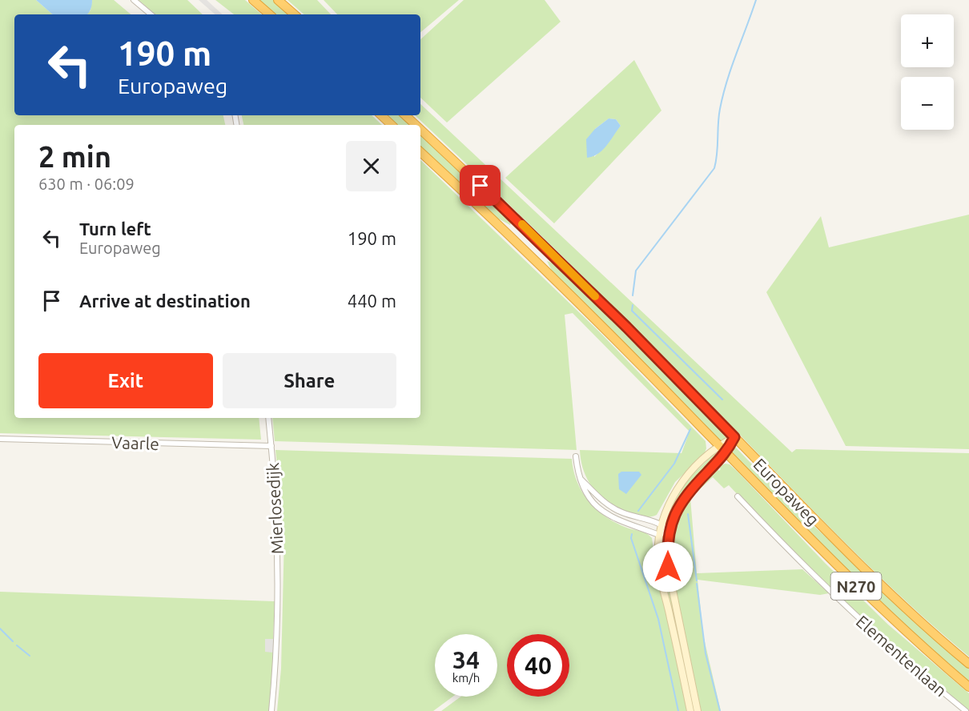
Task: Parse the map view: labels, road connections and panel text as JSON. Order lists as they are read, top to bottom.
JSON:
{
  "streets": {
    "highway": ["Europaweg", "N270"],
    "street": ["Vaarle", "Mierlosedijk", "Elementenlaan"]
  },
  "crossings": [
    ["Vaarle", "Mierlosedijk"]
  ],
  "page": {
    "map_buttons": ["+", "−"],
    "turn": ["190 m", "Europaweg"],
    "heading": ["2 min", "630 m · 06:09"],
    "list": [
      {
        "name": "Turn left",
        "note": "Europaweg",
        "value": "190 m"
      },
      {
        "name": "Arrive at destination",
        "value": "440 m"
      }
    ],
    "buttons": ["Exit", "Share"],
    "speed": "34 km/h",
    "limit": "40"
  }
}
